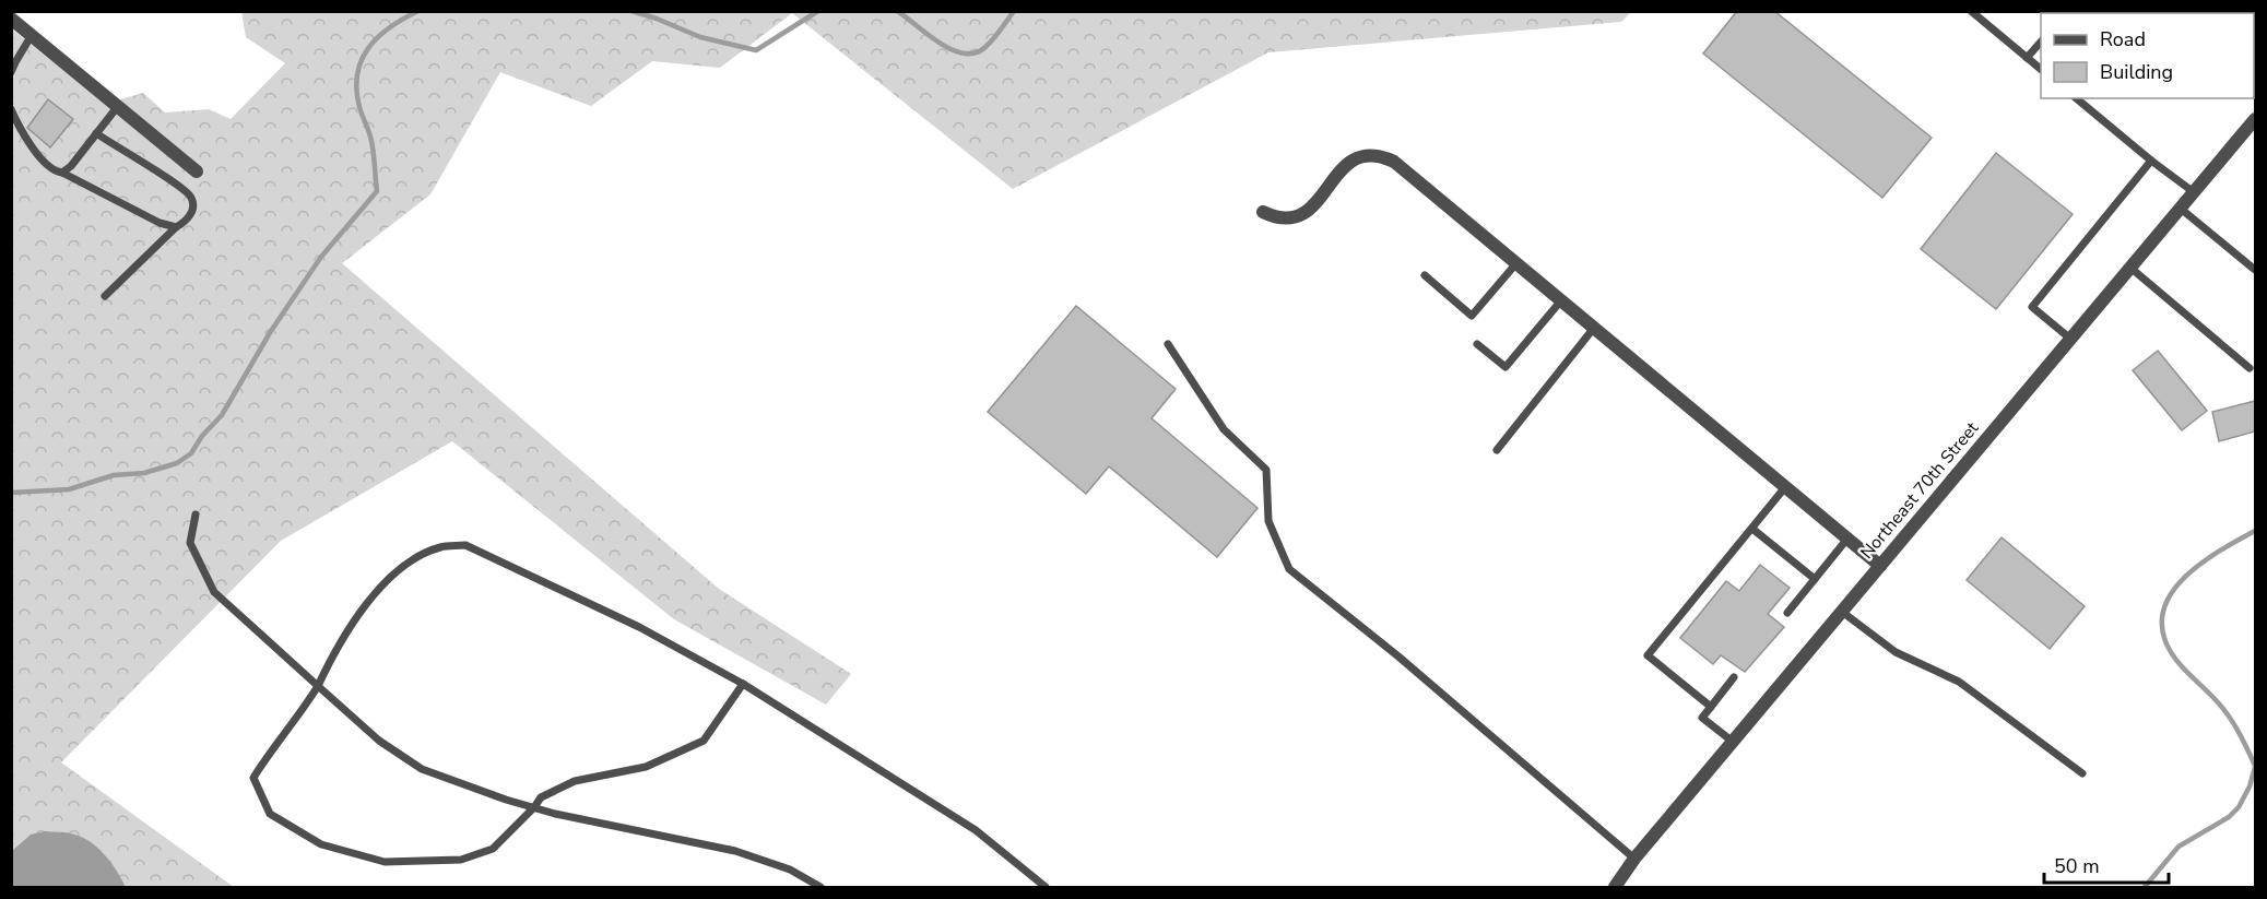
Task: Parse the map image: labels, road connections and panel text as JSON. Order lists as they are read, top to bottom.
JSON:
{
  "streets": {
    "street": ["Northeast 70th Street"]
  },
  "legend": ["Road", "Building"],
  "scale_bar": "50 m"
}
